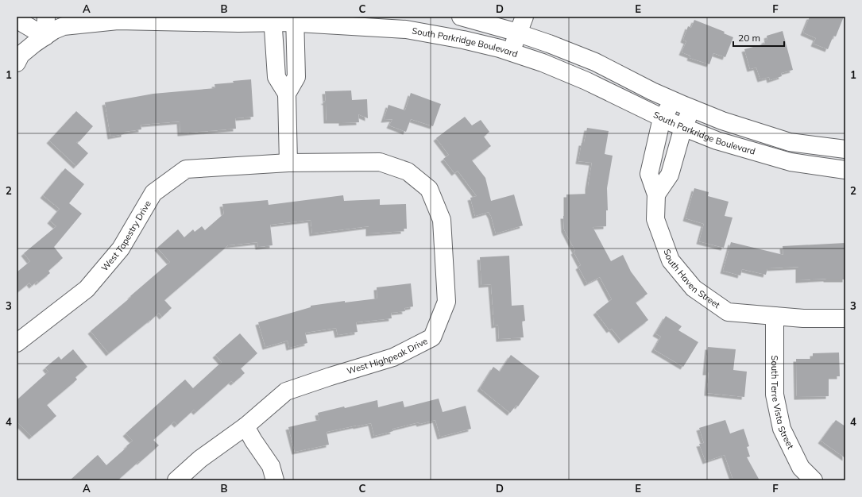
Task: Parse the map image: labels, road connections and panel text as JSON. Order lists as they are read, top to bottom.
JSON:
{
  "streets": {
    "street": [
      "South Parkridge Boulevard",
      "West Tapestry Drive",
      "South Haven Street",
      "West Highpeak Drive",
      "South Terre Vista Street"
    ]
  },
  "crossings": [
    ["West Tapestry Drive", "West Highpeak Drive"],
    ["South Haven Street", "South Terre Vista Street"]
  ],
  "scale_bar": "20 m",
  "grid": {
    "columns": [
      "A",
      "B",
      "C",
      "D",
      "E",
      "F"
    ],
    "rows": [
      "1",
      "2",
      "3",
      "4"
    ]
  }
}
